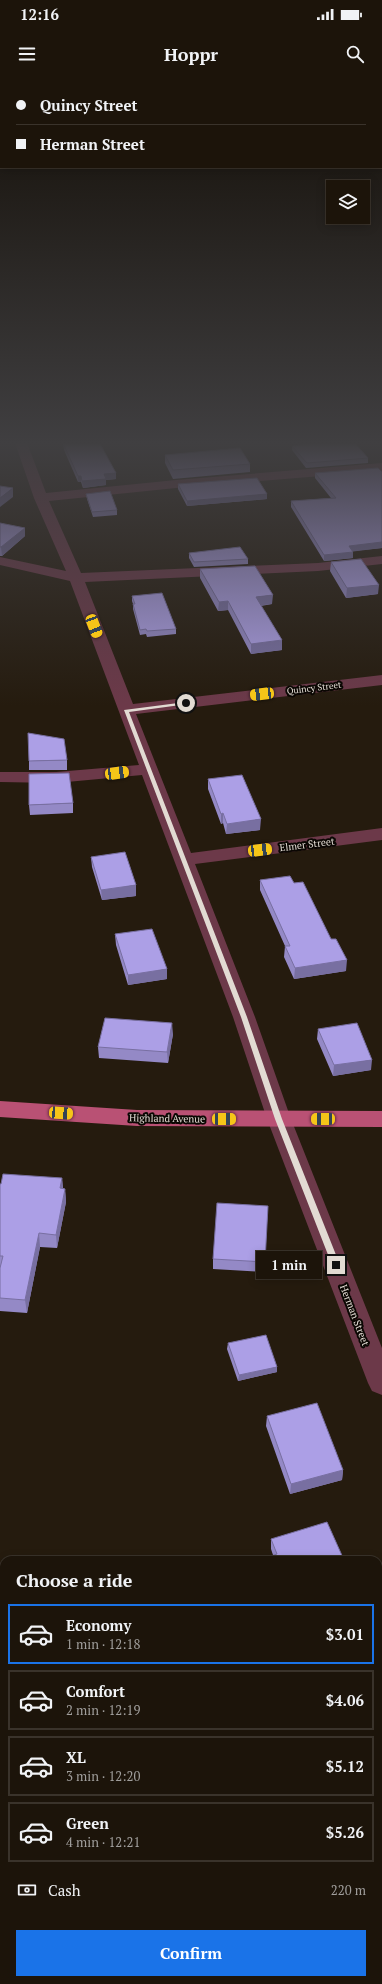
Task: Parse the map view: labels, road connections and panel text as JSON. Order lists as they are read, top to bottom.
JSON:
{
  "streets": {
    "main road": ["Highland Avenue"],
    "street": ["Quincy Street", "Elmer Street", "Herman Street"]
  },
  "crossings": [
    ["Quincy Street", "Herman Street"],
    ["Elmer Street", "Herman Street"],
    ["Highland Avenue", "Herman Street"]
  ],
  "page": {
    "status": "12:16",
    "header": "Hoppr",
    "banner": ["Quincy Street", "Herman Street"],
    "bubble": "1 min",
    "heading": "Choose a ride",
    "list": [
      {
        "name": "Economy",
        "note": "1 min · 12:18",
        "value": "$3.01"
      },
      {
        "name": "Comfort",
        "note": "2 min · 12:19",
        "value": "$4.06"
      },
      {
        "name": "XL",
        "note": "3 min · 12:20",
        "value": "$5.12"
      },
      {
        "name": "Green",
        "note": "4 min · 12:21",
        "value": "$5.26"
      }
    ],
    "pay": ["Cash", "220 m"],
    "buttons": "Confirm"
  }
}
